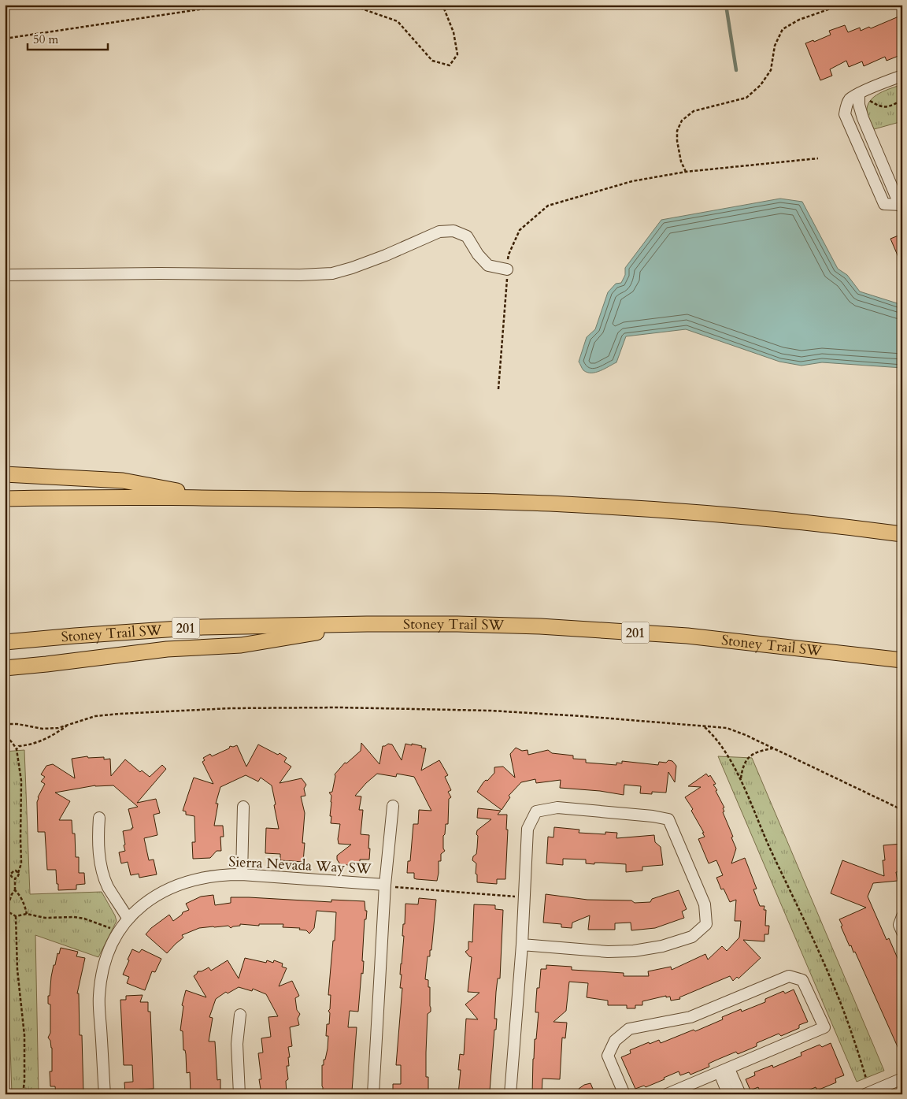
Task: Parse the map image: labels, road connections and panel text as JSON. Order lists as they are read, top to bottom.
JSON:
{
  "streets": {
    "highway": ["Stoney Trail SW", "201"],
    "street": ["Sierra Nevada Way SW"]
  },
  "scale_bar": "50 m"
}
